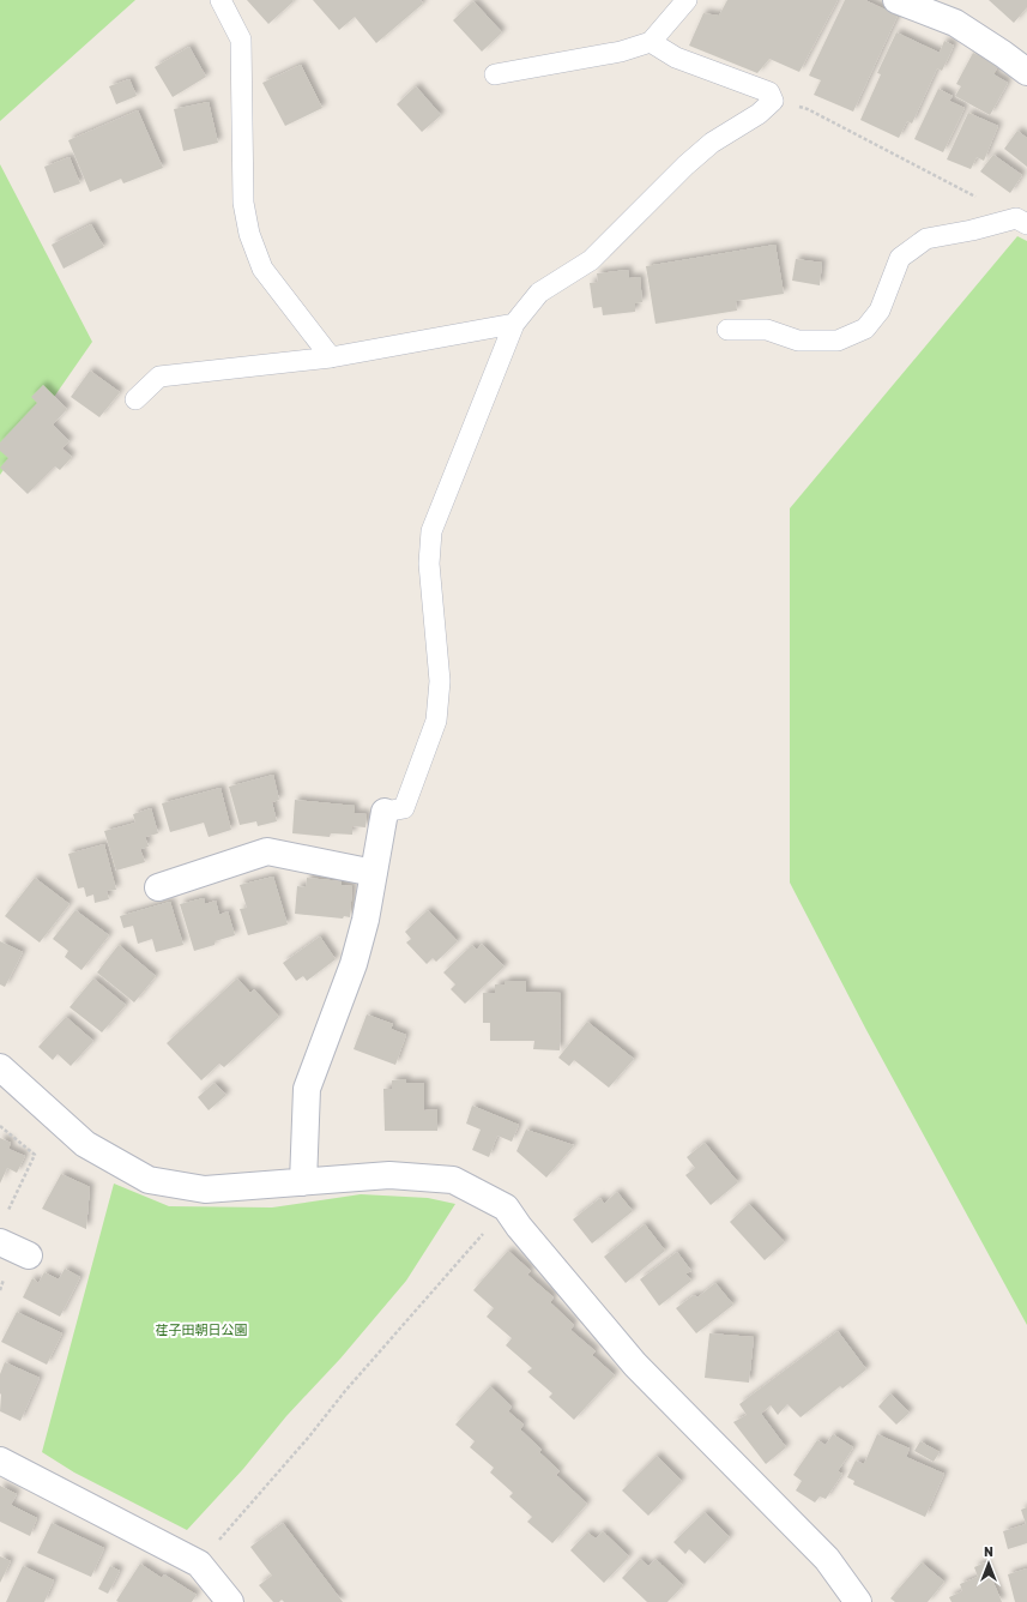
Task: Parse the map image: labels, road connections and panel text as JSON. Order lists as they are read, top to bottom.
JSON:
{
  "parks": ["荏子田朝日公園"],
  "north": "top"
}
